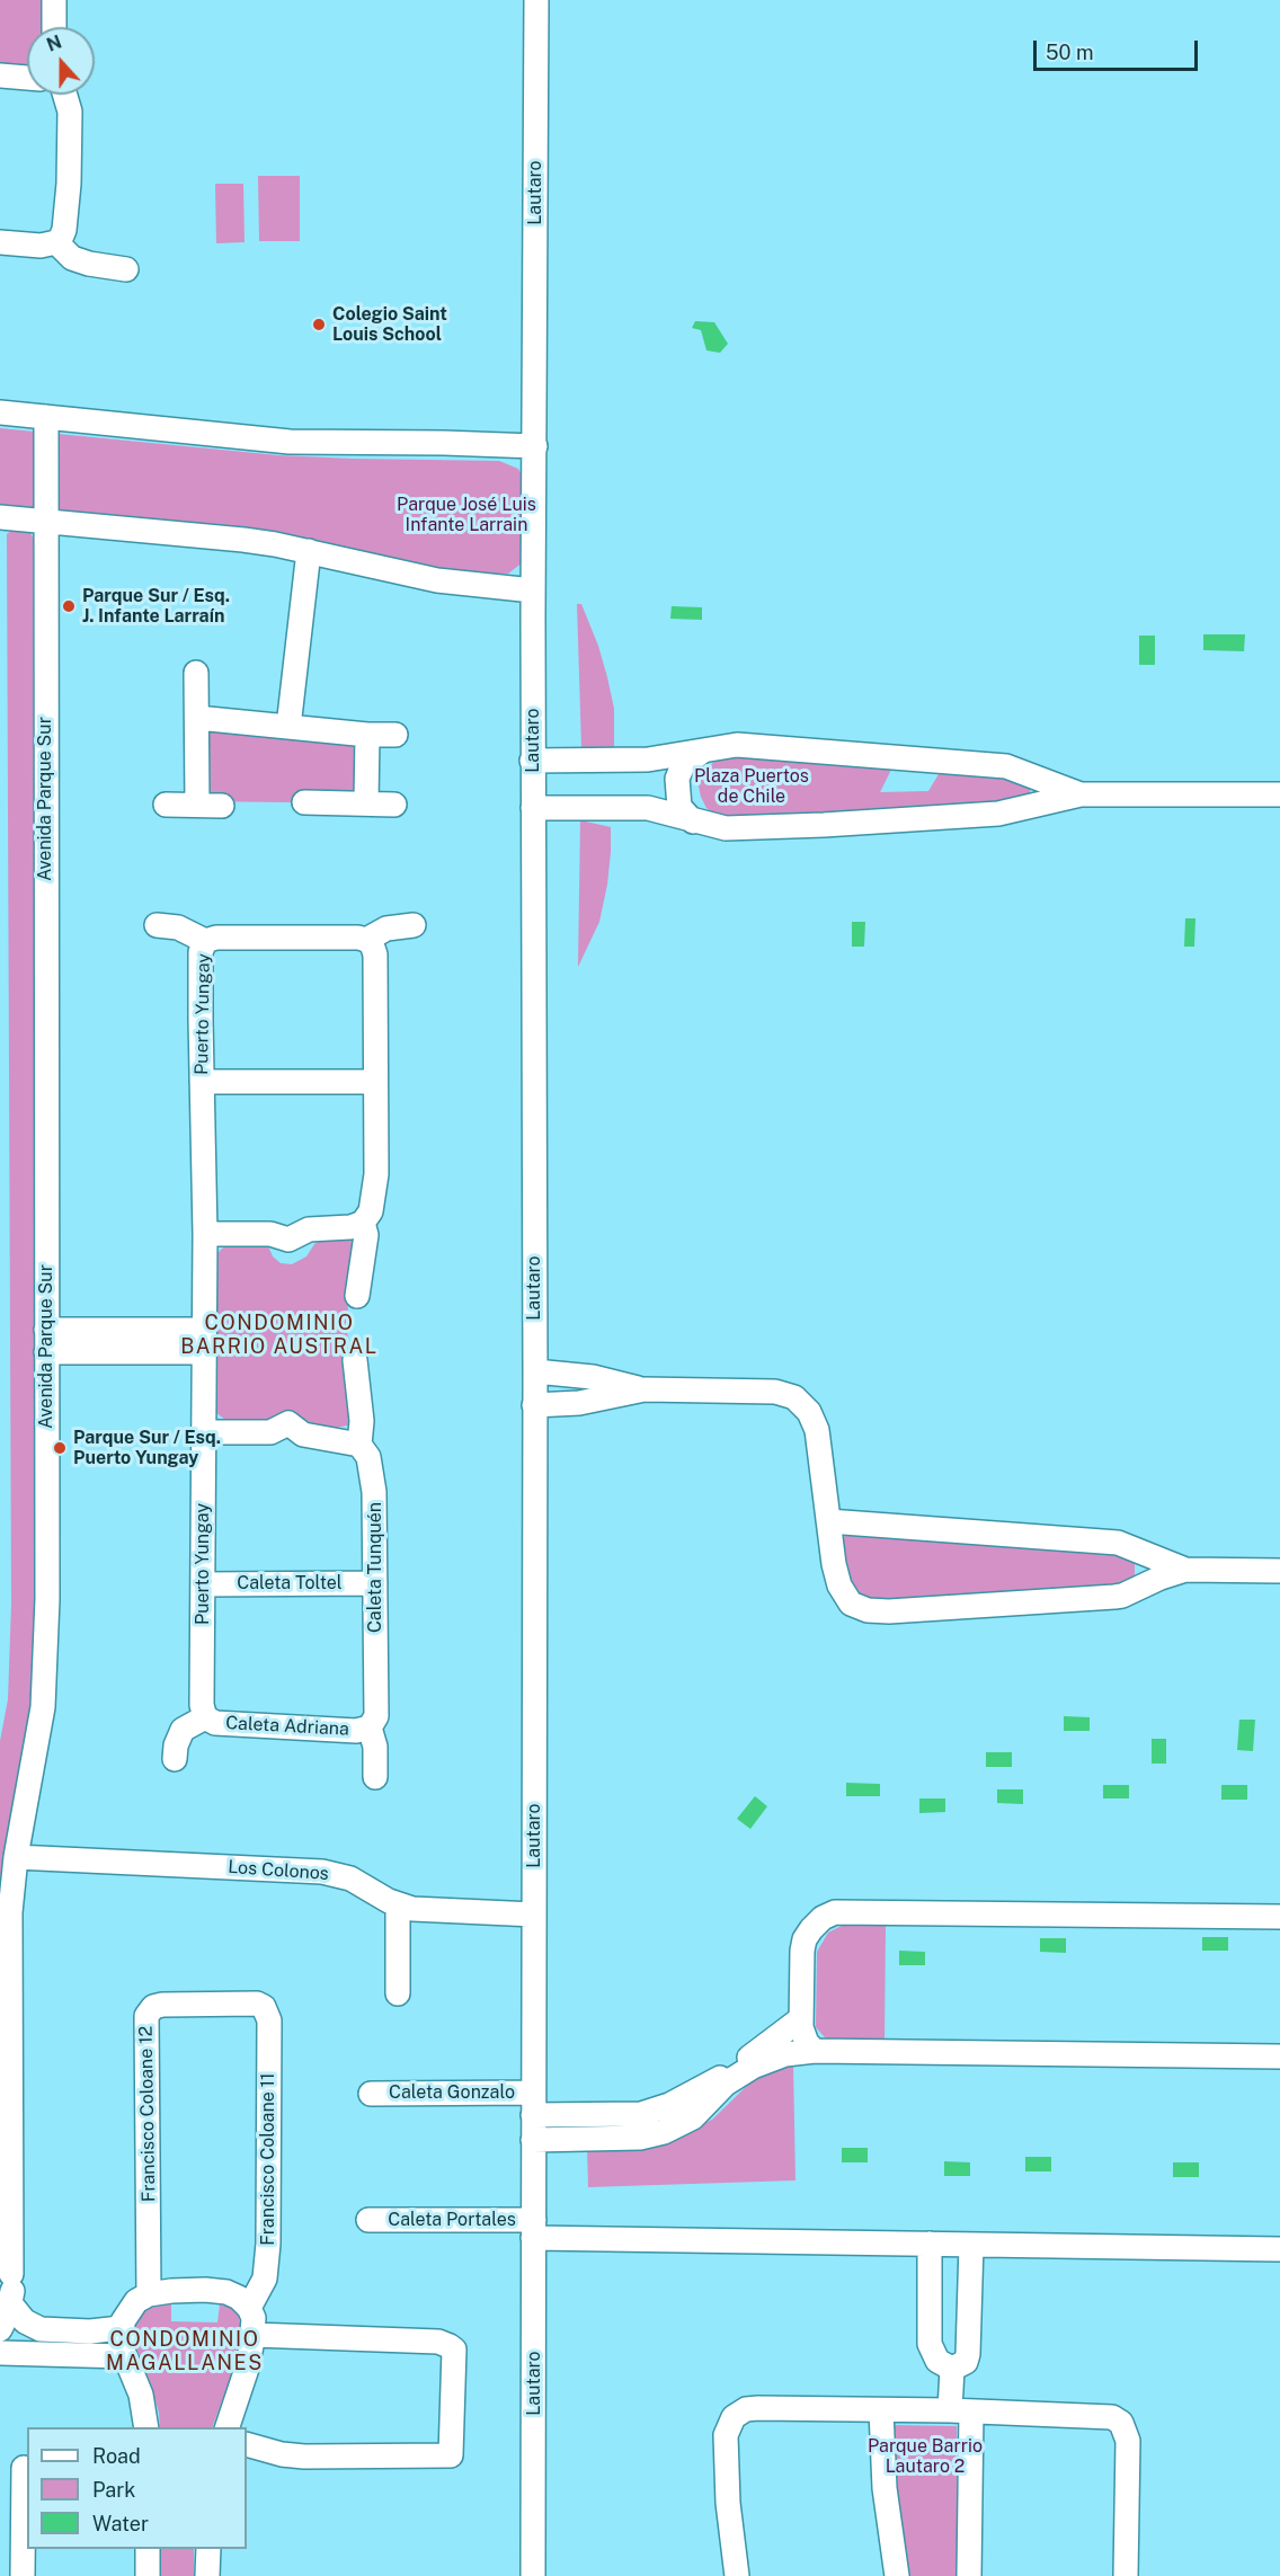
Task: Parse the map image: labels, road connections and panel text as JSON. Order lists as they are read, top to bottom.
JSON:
{
  "streets": {
    "street": [
      "Lautaro",
      "Avenida Parque Sur",
      "Puerto Yungay",
      "Caleta Tunquén",
      "Caleta Toltel",
      "Caleta Adriana",
      "Los Colonos",
      "Caleta Gonzalo",
      "Francisco Coloane 12",
      "Francisco Coloane 11",
      "Caleta Portales"
    ]
  },
  "crossings": [
    ["Lautaro", "Los Colonos"],
    ["Lautaro", "Caleta Gonzalo"],
    ["Lautaro", "Caleta Portales"],
    ["Avenida Parque Sur", "Los Colonos"],
    ["Puerto Yungay", "Caleta Toltel"],
    ["Puerto Yungay", "Caleta Adriana"],
    ["Caleta Tunquén", "Caleta Toltel"],
    ["Caleta Tunquén", "Caleta Adriana"],
    ["Francisco Coloane 12", "Francisco Coloane 11"]
  ],
  "districts": ["CONDOMINIO BARRIO AUSTRAL", "CONDOMINIO MAGALLANES"],
  "parks": ["Parque José Luis Infante Larrain", "Plaza Puertos de Chile", "Parque Barrio Lautaro 2"],
  "places": ["Colegio Saint Louis School", "Parque Sur / Esq. J. Infante Larraín", "Parque Sur / Esq. Puerto Yungay"],
  "legend": ["Road", "Park", "Water"],
  "scale_bar": "50 m",
  "north": "top"
}
